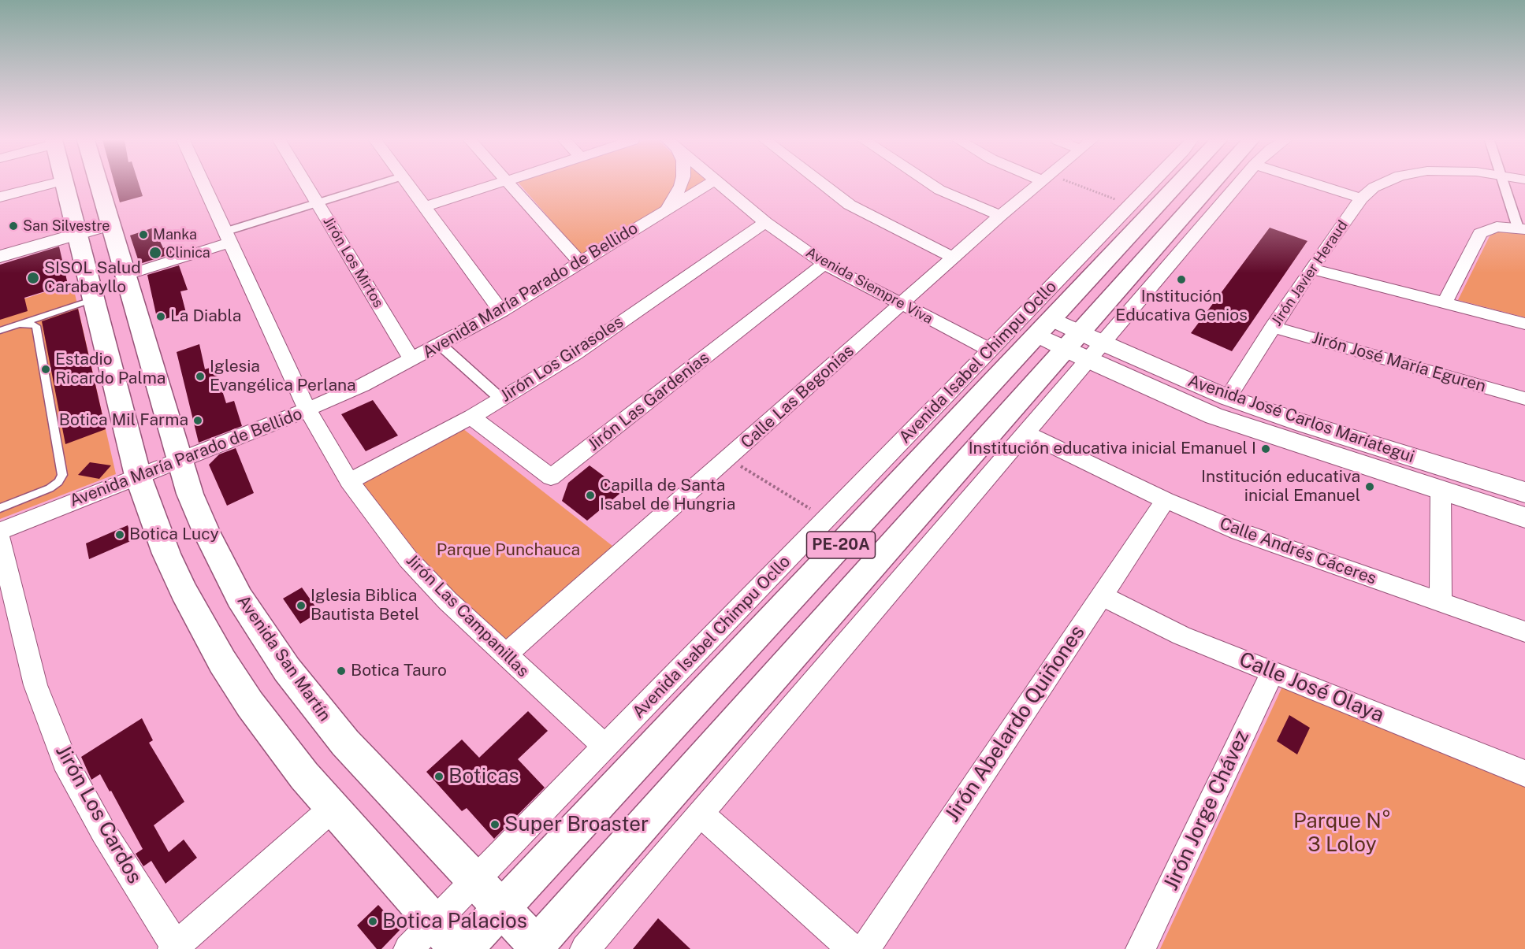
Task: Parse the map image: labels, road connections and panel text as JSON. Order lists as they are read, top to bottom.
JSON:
{
  "streets": {
    "main road": ["Avenida Isabel Chimpu Ocllo", "PE-20A", "Avenida San Martín"],
    "street": [
      "Jirón Los Mirtos",
      "Jirón Javier Heraud",
      "Avenida Siempre Viva",
      "Avenida María Parado de Bellido",
      "Jirón Los Girasoles",
      "Jirón José María Eguren",
      "Calle Las Begonias",
      "Jirón Las Gardenias",
      "Avenida José Carlos Maríategui",
      "Calle Andrés Cáceres",
      "Jirón Las Campanillas",
      "Calle José Olaya",
      "Jirón Abelardo Quiñones",
      "Jirón Jorge Chávez",
      "Jirón Los Cardos"
    ]
  },
  "crossings": [
    ["Jirón Los Mirtos", "Avenida María Parado de Bellido"],
    ["Jirón Javier Heraud", "Jirón José María Eguren"],
    ["Jirón Javier Heraud", "Avenida José Carlos Maríategui"],
    ["Avenida Siempre Viva", "Jirón Los Girasoles"],
    ["Avenida Siempre Viva", "Avenida Isabel Chimpu Ocllo"],
    ["Avenida Siempre Viva", "Calle Las Begonias"],
    ["Avenida Siempre Viva", "Jirón Las Gardenias"],
    ["Avenida María Parado de Bellido", "Jirón Las Campanillas"],
    ["Avenida María Parado de Bellido", "Avenida San Martín"],
    ["Jirón Los Girasoles", "Jirón Las Gardenias"],
    ["Jirón Los Girasoles", "Jirón Las Campanillas"],
    ["Avenida Isabel Chimpu Ocllo", "Avenida José Carlos Maríategui"],
    ["Avenida Isabel Chimpu Ocllo", "Jirón Las Campanillas"],
    ["Avenida Isabel Chimpu Ocllo", "Avenida San Martín"],
    ["Calle Las Begonias", "Jirón Las Campanillas"],
    ["Avenida José Carlos Maríategui", "PE-20A"],
    ["PE-20A", "Avenida San Martín"],
    ["Calle Andrés Cáceres", "Jirón Abelardo Quiñones"],
    ["Calle José Olaya", "Jirón Abelardo Quiñones"],
    ["Calle José Olaya", "Jirón Jorge Chávez"]
  ],
  "parks": ["Parque Punchauca", "Parque N° 3 Loloy"],
  "places": [
    "San Silvestre",
    "Manka",
    "Clinica",
    "SISOL Salud Carabayllo",
    "Institución Educativa Genios",
    "La Diabla",
    "Estadio Ricardo Palma",
    "Iglesia Evangélica Perlana",
    "Botica Mil Farma",
    "Institución educativa inicial Emanuel I",
    "Institución educativa inicial Emanuel",
    "Capilla de Santa Isabel de Hungria",
    "Botica Lucy",
    "Iglesia Biblica Bautista Betel",
    "Botica Tauro",
    "Boticas",
    "Super Broaster",
    "Botica Palacios"
  ]
}
